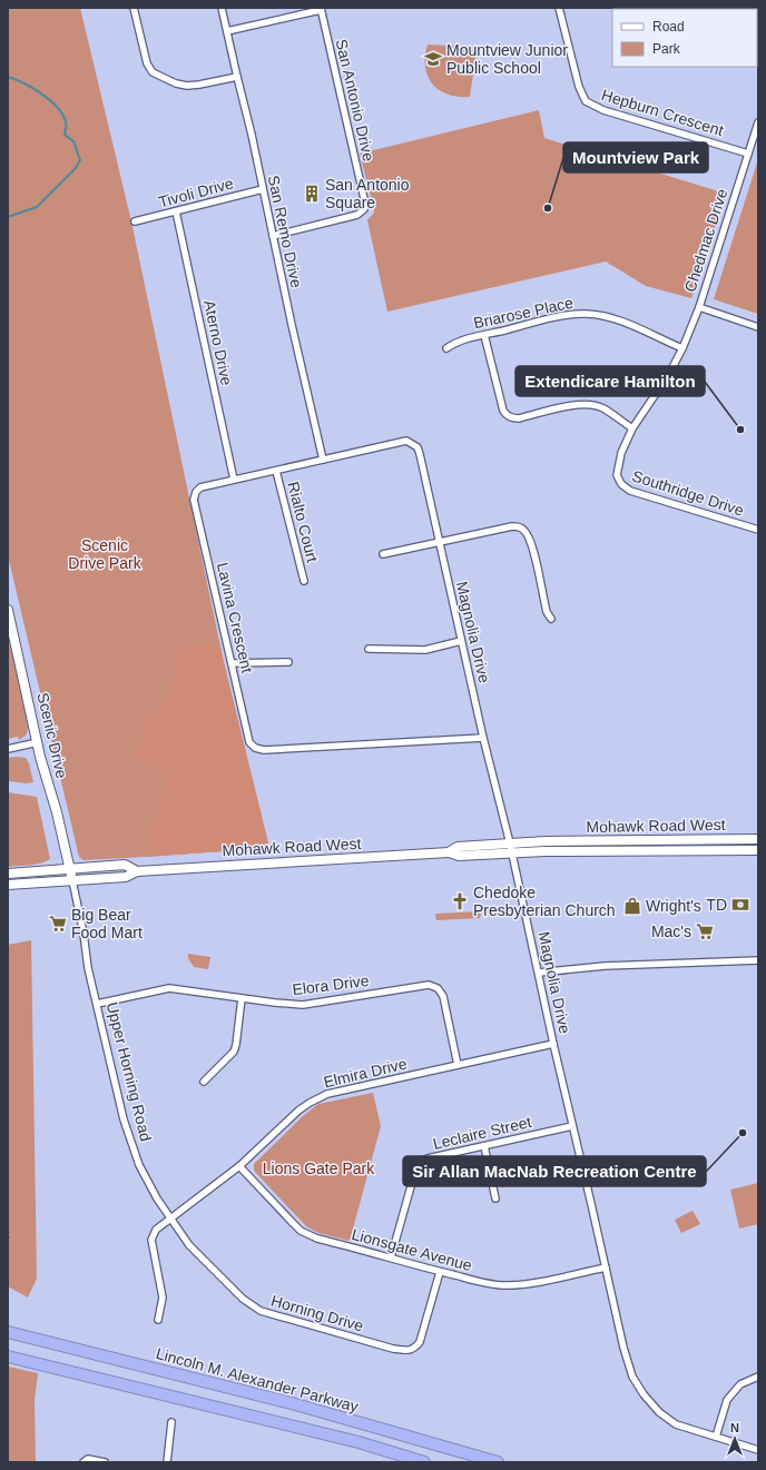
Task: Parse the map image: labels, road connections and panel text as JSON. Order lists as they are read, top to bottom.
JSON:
{
  "streets": {
    "highway": ["Lincoln M. Alexander Parkway"],
    "main road": ["Scenic Drive", "Mohawk Road West", "Upper Horning Road"],
    "street": [
      "San Antonio Drive",
      "Hepburn Crescent",
      "Tivoli Drive",
      "San Remo Drive",
      "Chedmac Drive",
      "Briarose Place",
      "Aterno Drive",
      "Southridge Drive",
      "Rialto Court",
      "Lavina Crescent",
      "Magnolia Drive",
      "Elora Drive",
      "Elmira Drive",
      "Leclaire Street",
      "Lionsgate Avenue",
      "Horning Drive"
    ]
  },
  "crossings": [
    ["San Antonio Drive", "San Remo Drive"],
    ["Hepburn Crescent", "Chedmac Drive"],
    ["Tivoli Drive", "San Remo Drive"],
    ["Tivoli Drive", "Aterno Drive"],
    ["San Remo Drive", "Lavina Crescent"],
    ["Chedmac Drive", "Southridge Drive"],
    ["Briarose Place", "Southridge Drive"],
    ["Aterno Drive", "Lavina Crescent"],
    ["Rialto Court", "Lavina Crescent"],
    ["Lavina Crescent", "Magnolia Drive"],
    ["Magnolia Drive", "Mohawk Road West"],
    ["Magnolia Drive", "Elmira Drive"],
    ["Magnolia Drive", "Leclaire Street"],
    ["Magnolia Drive", "Lionsgate Avenue"],
    ["Scenic Drive", "Mohawk Road West"],
    ["Scenic Drive", "Upper Horning Road"],
    ["Mohawk Road West", "Upper Horning Road"],
    ["Elora Drive", "Upper Horning Road"],
    ["Elora Drive", "Elmira Drive"],
    ["Upper Horning Road", "Elmira Drive"],
    ["Upper Horning Road", "Horning Drive"],
    ["Elmira Drive", "Lionsgate Avenue"],
    ["Elmira Drive", "Horning Drive"],
    ["Leclaire Street", "Lionsgate Avenue"],
    ["Lionsgate Avenue", "Horning Drive"]
  ],
  "parks": ["Scenic Drive Park", "Lions Gate Park"],
  "places": {
    "school or university": ["Mountview Junior Public School"],
    "building": ["San Antonio Square"],
    "other": ["Mountview Park", "Extendicare Hamilton", "Sir Allan MacNab Recreation Centre"],
    "church": ["Chedoke Presbyterian Church"],
    "bank": ["TD"],
    "shop": ["Wright's"],
    "supermarket": ["Big Bear Food Mart", "Mac's"]
  },
  "legend": ["Road", "Park"],
  "north": "top"
}
